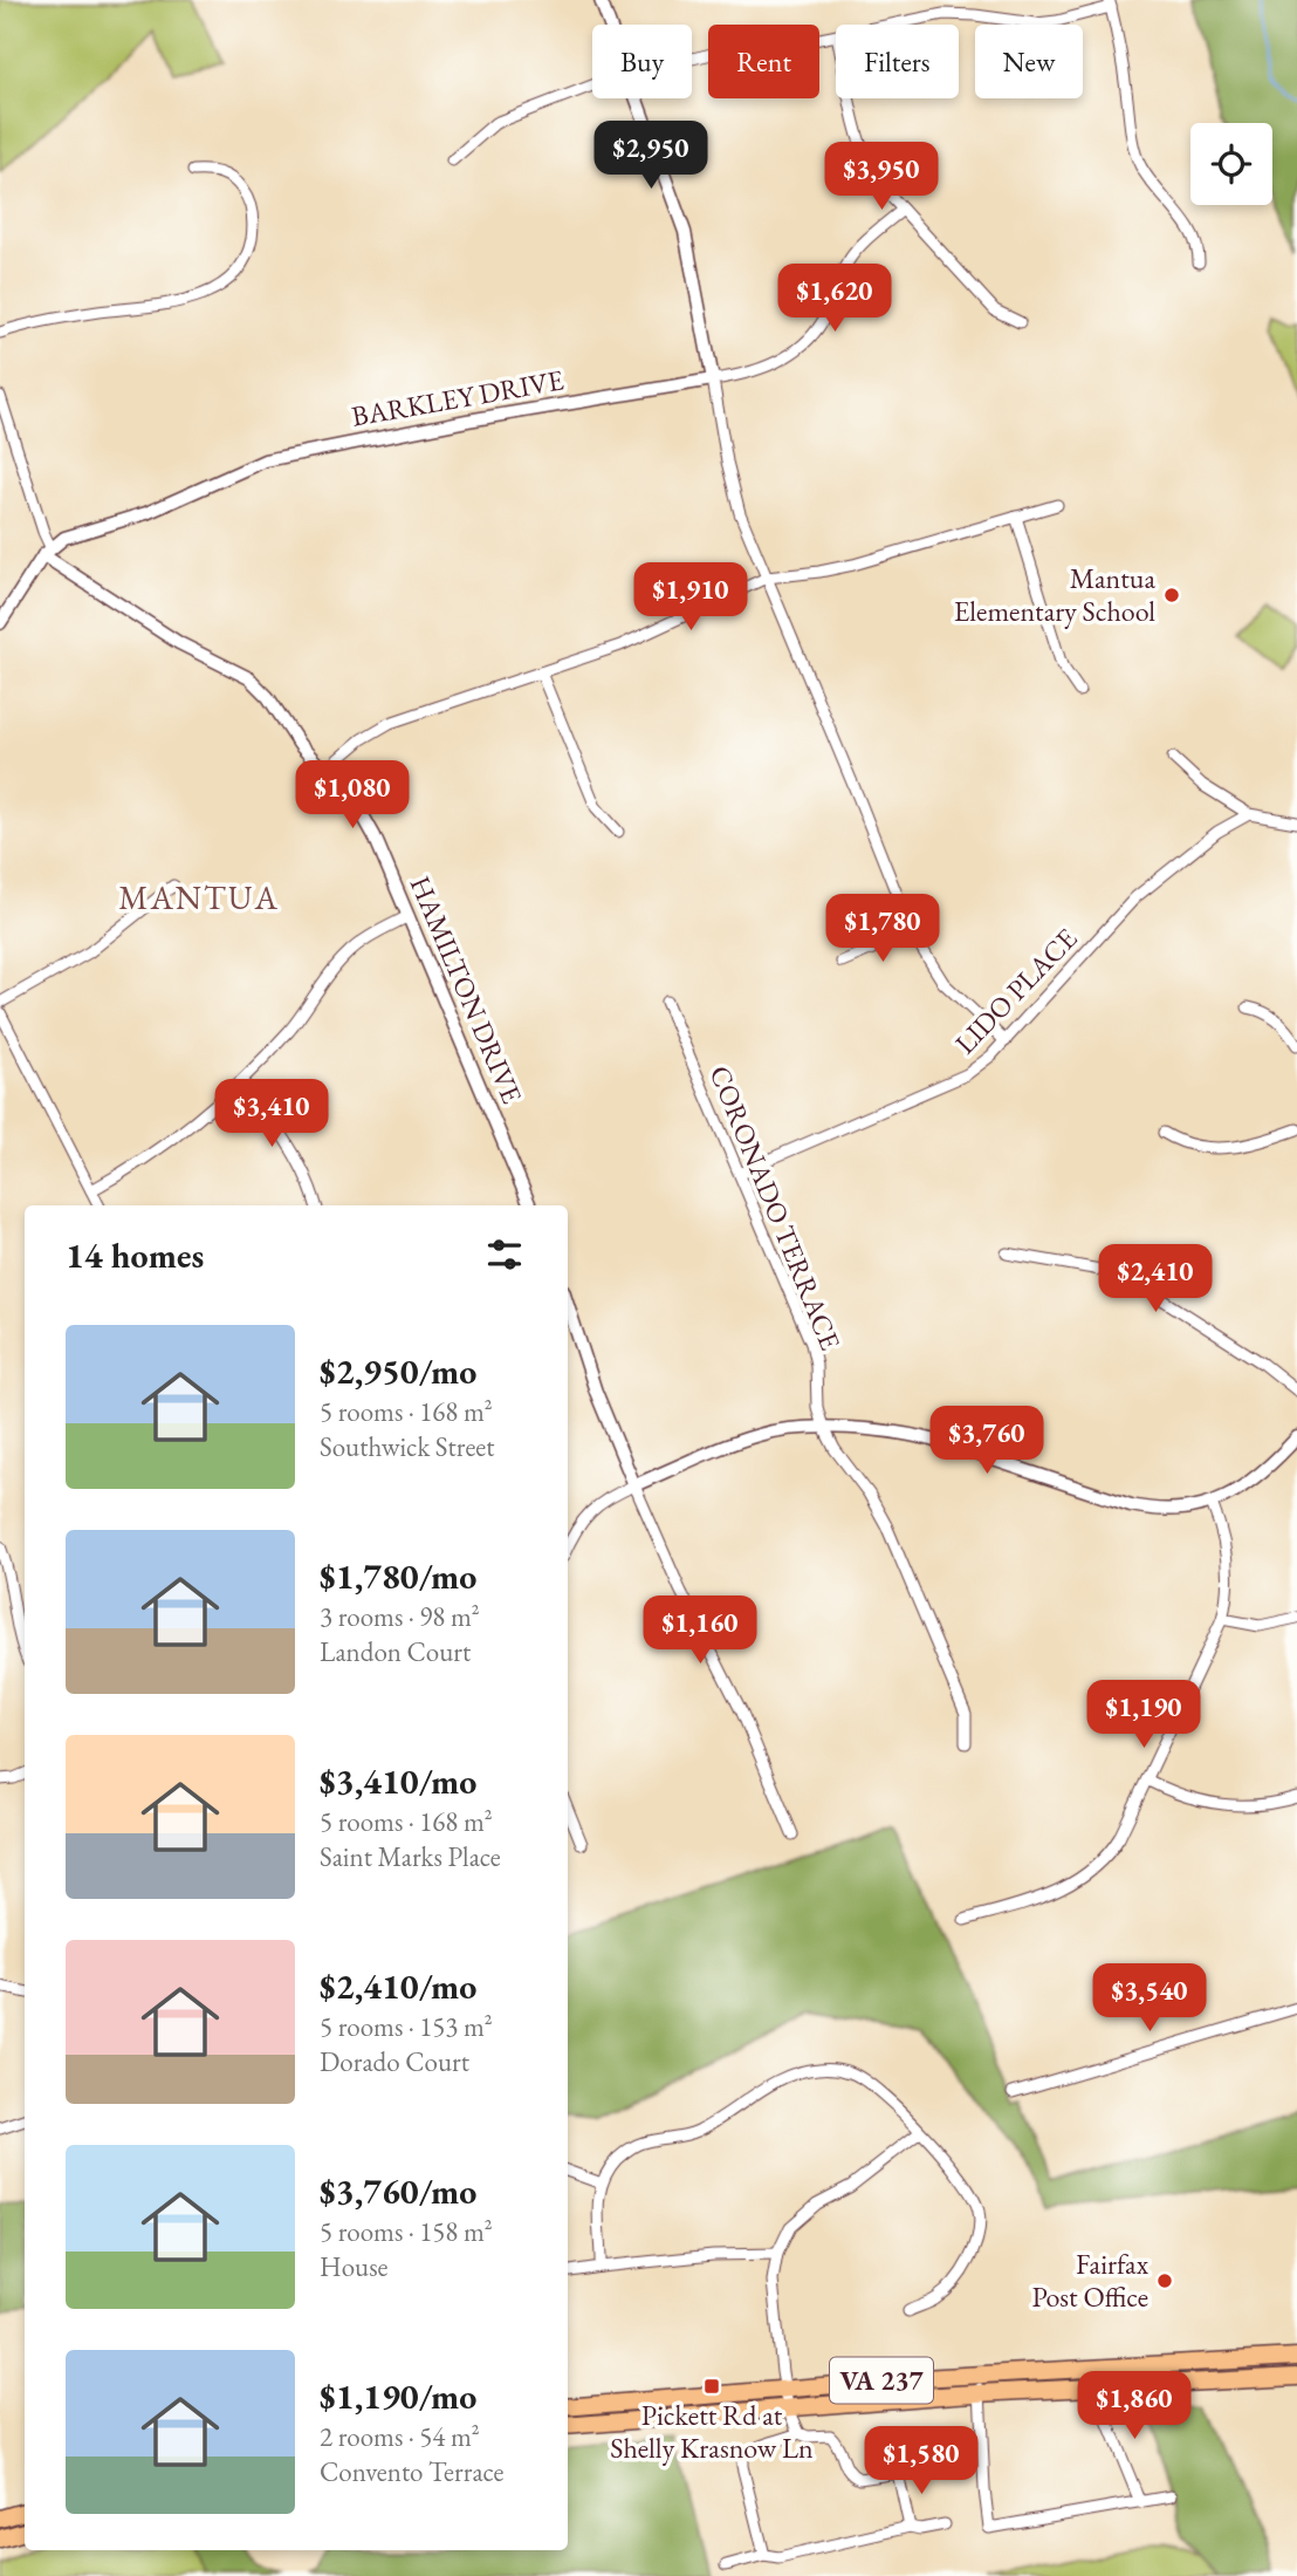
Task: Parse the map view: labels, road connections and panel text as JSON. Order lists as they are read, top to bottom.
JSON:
{
  "streets": {
    "main road": ["VA 237"],
    "street": [
      "BARKLEY DRIVE",
      "HAMILTON DRIVE",
      "LIDO PLACE",
      "CORONADO TERRACE"
    ]
  },
  "crossings": [
    ["BARKLEY DRIVE", "HAMILTON DRIVE"],
    ["LIDO PLACE", "CORONADO TERRACE"]
  ],
  "districts": ["MANTUA"],
  "places": {
    "other": ["Mantua Elementary School", "Fairfax Post Office"],
    "transit": ["Pickett Rd at Shelly Krasnow Ln"]
  },
  "page": {
    "chip": [
      "Buy",
      "Rent",
      "Filters",
      "New"
    ],
    "price": [
      "$2,950",
      "$3,950",
      "$1,620",
      "$1,910",
      "$1,080",
      "$1,780",
      "$3,410",
      "$2,410",
      "$3,760",
      "$1,160",
      "$1,190",
      "$3,540",
      "$1,860",
      "$1,580"
    ],
    "heading": "14 homes",
    "list": [
      {
        "name": "$2,950/mo",
        "note": "5 rooms · 168 m² · Southwick Street"
      },
      {
        "name": "$1,780/mo",
        "note": "3 rooms · 98 m² · Landon Court"
      },
      {
        "name": "$3,410/mo",
        "note": "5 rooms · 168 m² · Saint Marks Place"
      },
      {
        "name": "$2,410/mo",
        "note": "5 rooms · 153 m² · Dorado Court"
      },
      {
        "name": "$3,760/mo",
        "note": "5 rooms · 158 m² · House"
      },
      {
        "name": "$1,190/mo",
        "note": "2 rooms · 54 m² · Convento Terrace"
      }
    ]
  }
}
